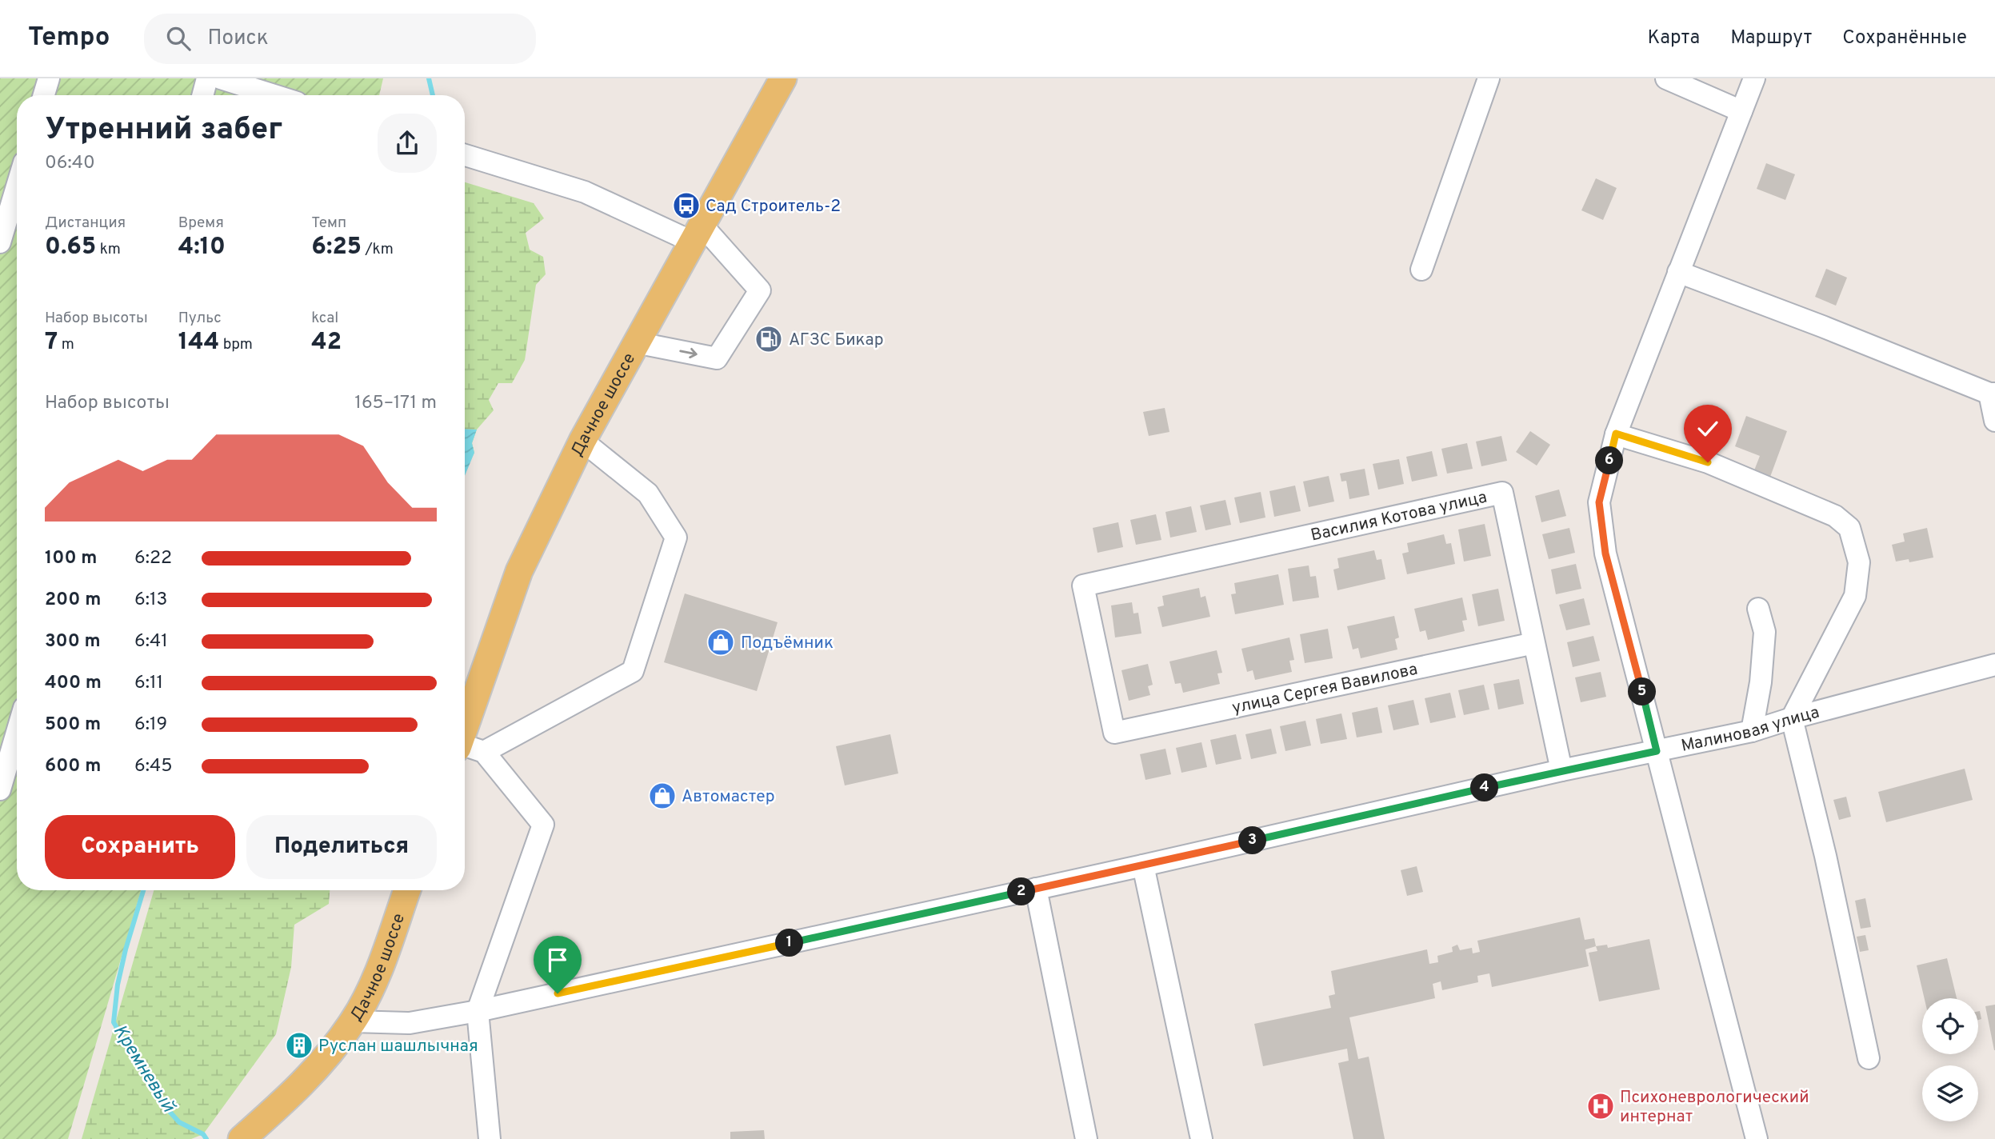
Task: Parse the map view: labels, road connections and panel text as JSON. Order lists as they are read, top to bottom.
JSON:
{
  "streets": {
    "main road": ["Дачное шоссе"],
    "street": ["Василия Котова улица", "улица Сергея Вавилова", "Малиновая улица"]
  },
  "crossings": [
    ["Дачное шоссе", "Малиновая улица"],
    ["Василия Котова улица", "улица Сергея Вавилова"],
    ["Василия Котова улица", "Малиновая улица"]
  ],
  "water": ["Кремневый"],
  "places": {
    "bus stop": ["Сад Строитель-2"],
    "fuel station": ["АГЗС Бикар"],
    "shop": ["Подъёмник", "Автомастер"],
    "building": ["Руслан шашлычная"],
    "hospital": ["Психоневрологический интернат"]
  },
  "page": {
    "header": "Tempo",
    "search": "Поиск",
    "nav": ["Карта", "Маршрут", "Сохранённые"],
    "heading": ["Утренний забег", "06:40"],
    "stats": [
      ["Дистанция", "0.65 km"],
      ["Время", "4:10"],
      ["Темп", "6:25 /km"],
      ["Набор высоты", "7 m"],
      ["Пульс", "144 bpm"],
      ["kcal", "42"]
    ],
    "chart": ["Набор высоты", "165–171 m"],
    "pins": [
      "6",
      "5",
      "4",
      "3",
      "2",
      "1"
    ],
    "list": [
      {
        "name": "100 m",
        "note": "6:22"
      },
      {
        "name": "200 m",
        "note": "6:13"
      },
      {
        "name": "300 m",
        "note": "6:41"
      },
      {
        "name": "400 m",
        "note": "6:11"
      },
      {
        "name": "500 m",
        "note": "6:19"
      },
      {
        "name": "600 m",
        "note": "6:45"
      }
    ],
    "buttons": ["Сохранить", "Поделиться"]
  }
}
